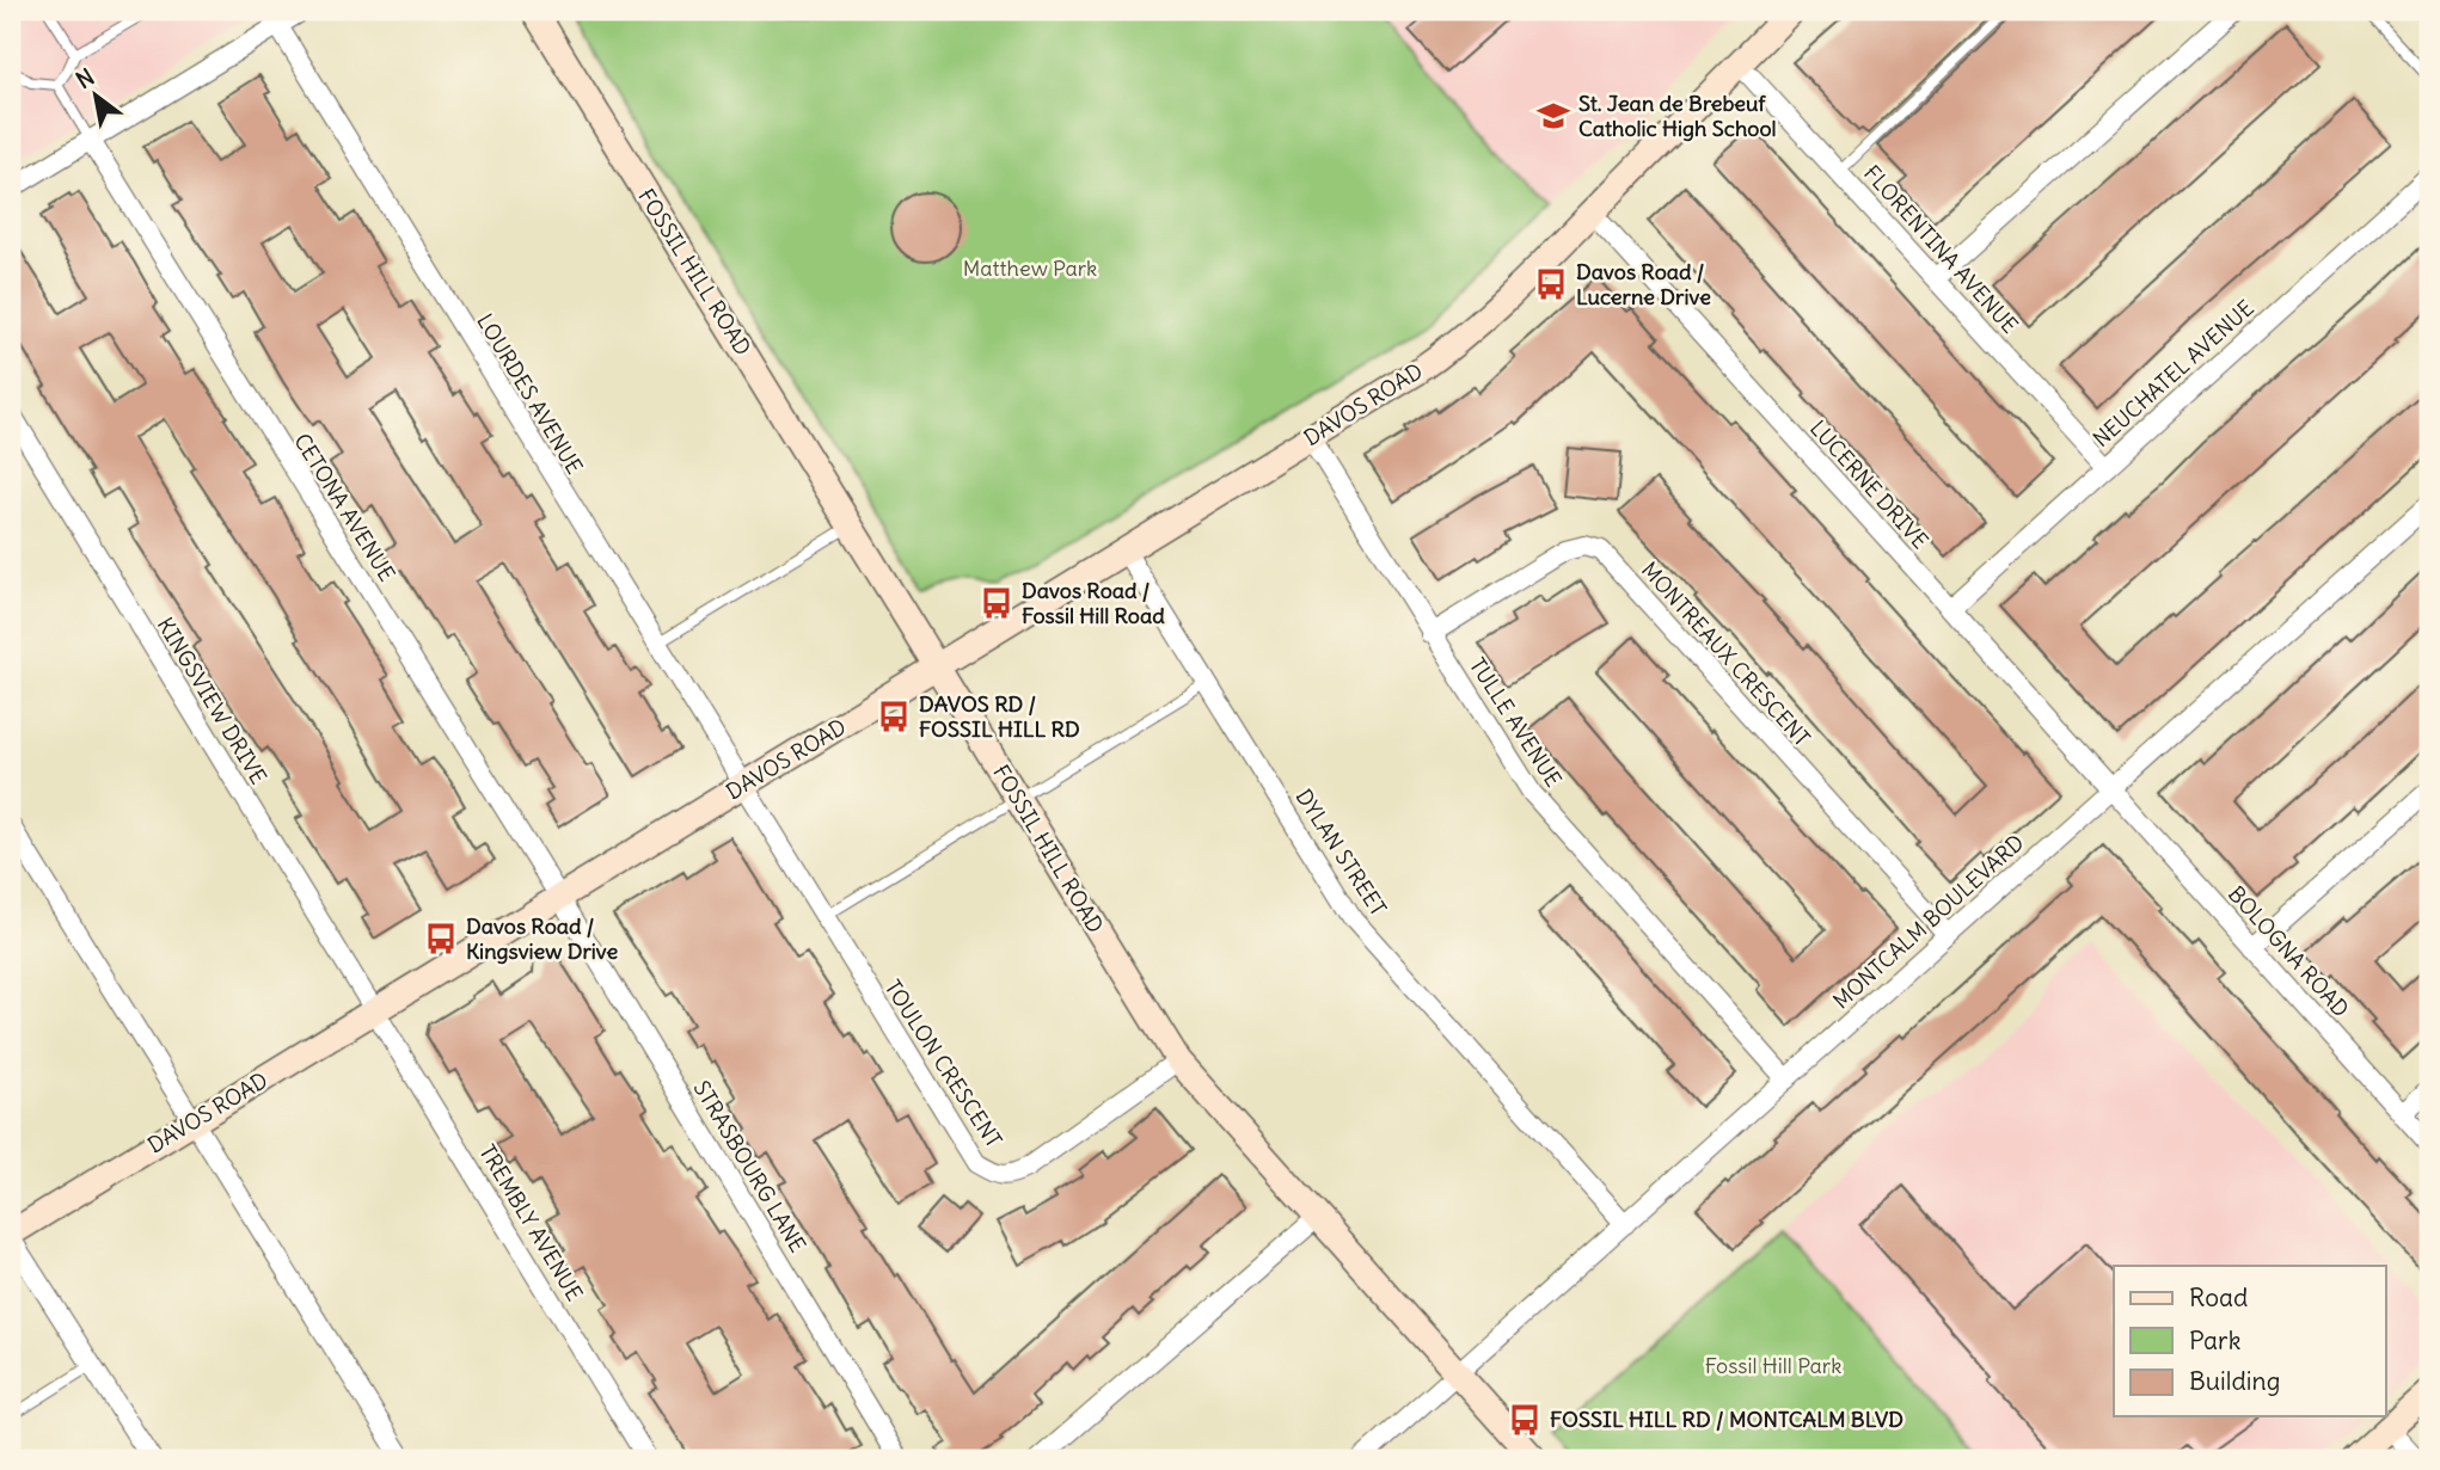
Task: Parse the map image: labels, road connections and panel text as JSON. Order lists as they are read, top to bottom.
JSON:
{
  "streets": {
    "street": [
      "FLORENTINA AVENUE",
      "FOSSIL HILL ROAD",
      "NEUCHATEL AVENUE",
      "LOURDES AVENUE",
      "DAVOS ROAD",
      "LUCERNE DRIVE",
      "CETONA AVENUE",
      "MONTREAUX CRESCENT",
      "KINGSVIEW DRIVE",
      "TULLE AVENUE",
      "DYLAN STREET",
      "MONTCALM BOULEVARD",
      "BOLOGNA ROAD",
      "TOULON CRESCENT",
      "STRASBOURG LANE",
      "TREMBLY AVENUE"
    ]
  },
  "crossings": [
    ["FLORENTINA AVENUE", "NEUCHATEL AVENUE"],
    ["FLORENTINA AVENUE", "DAVOS ROAD"],
    ["FOSSIL HILL ROAD", "DAVOS ROAD"],
    ["FOSSIL HILL ROAD", "MONTCALM BOULEVARD"],
    ["FOSSIL HILL ROAD", "TOULON CRESCENT"],
    ["NEUCHATEL AVENUE", "LUCERNE DRIVE"],
    ["LOURDES AVENUE", "DAVOS ROAD"],
    ["LOURDES AVENUE", "TOULON CRESCENT"],
    ["DAVOS ROAD", "LUCERNE DRIVE"],
    ["DAVOS ROAD", "CETONA AVENUE"],
    ["DAVOS ROAD", "KINGSVIEW DRIVE"],
    ["DAVOS ROAD", "TULLE AVENUE"],
    ["DAVOS ROAD", "DYLAN STREET"],
    ["DAVOS ROAD", "TOULON CRESCENT"],
    ["DAVOS ROAD", "STRASBOURG LANE"],
    ["DAVOS ROAD", "TREMBLY AVENUE"],
    ["LUCERNE DRIVE", "MONTCALM BOULEVARD"],
    ["LUCERNE DRIVE", "BOLOGNA ROAD"],
    ["CETONA AVENUE", "STRASBOURG LANE"],
    ["MONTREAUX CRESCENT", "TULLE AVENUE"],
    ["MONTREAUX CRESCENT", "MONTCALM BOULEVARD"],
    ["KINGSVIEW DRIVE", "TREMBLY AVENUE"],
    ["TULLE AVENUE", "MONTCALM BOULEVARD"],
    ["DYLAN STREET", "MONTCALM BOULEVARD"],
    ["MONTCALM BOULEVARD", "BOLOGNA ROAD"]
  ],
  "parks": ["Matthew Park", "Fossil Hill Park"],
  "places": {
    "school or university": ["St. Jean de Brebeuf Catholic High School"],
    "bus stop": [
      "Davos Road / Lucerne Drive",
      "Davos Road / Fossil Hill Road",
      "DAVOS RD / FOSSIL HILL RD",
      "Davos Road / Kingsview Drive",
      "FOSSIL HILL RD / MONTCALM BLVD"
    ]
  },
  "legend": ["Road", "Park", "Building"],
  "north": "top left"
}
